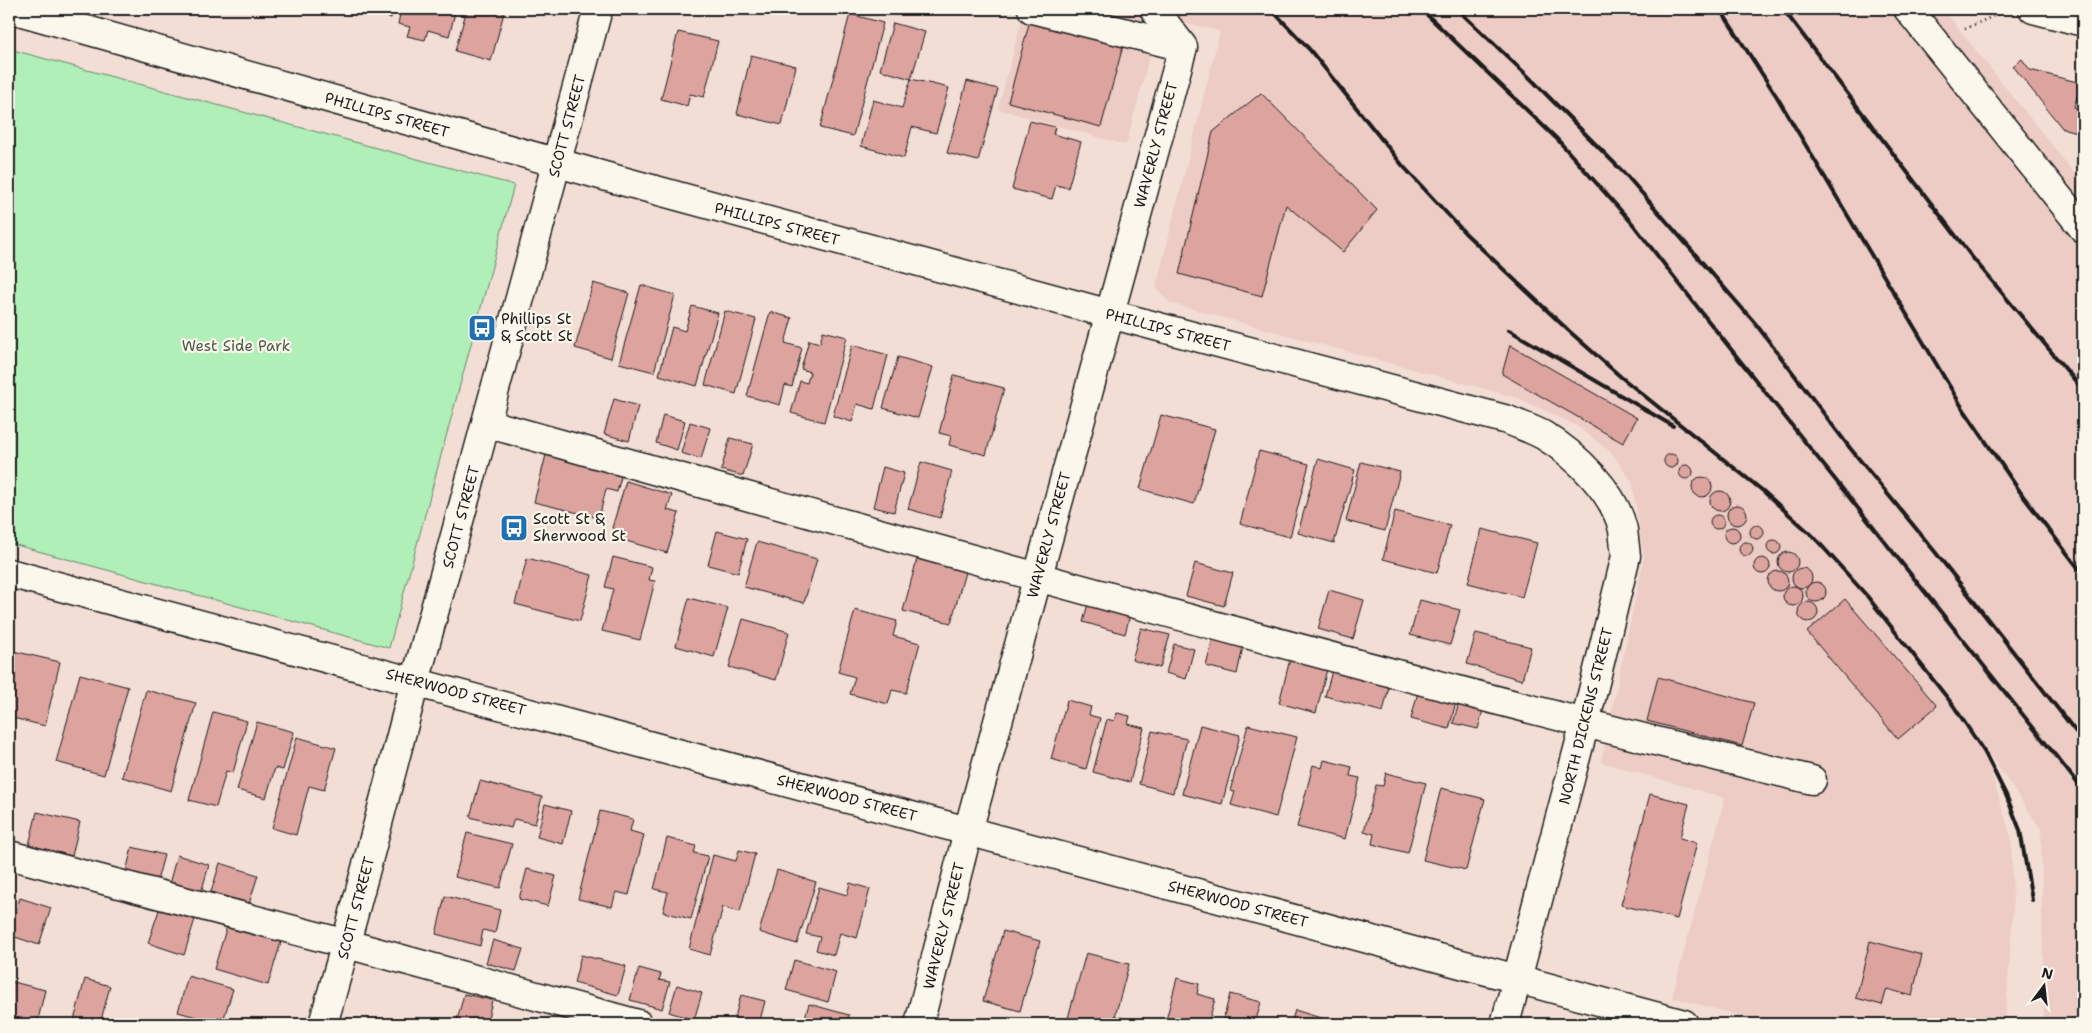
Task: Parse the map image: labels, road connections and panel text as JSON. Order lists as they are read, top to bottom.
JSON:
{
  "streets": {
    "street": [
      "PHILLIPS STREET",
      "SCOTT STREET",
      "WAVERLY STREET",
      "SHERWOOD STREET",
      "NORTH DICKENS STREET"
    ]
  },
  "crossings": [
    ["PHILLIPS STREET", "SCOTT STREET"],
    ["PHILLIPS STREET", "WAVERLY STREET"],
    ["PHILLIPS STREET", "NORTH DICKENS STREET"],
    ["SCOTT STREET", "SHERWOOD STREET"],
    ["WAVERLY STREET", "SHERWOOD STREET"],
    ["SHERWOOD STREET", "NORTH DICKENS STREET"]
  ],
  "parks": ["West Side Park"],
  "places": {
    "bus stop": ["Phillips St & Scott St", "Scott St & Sherwood St"]
  },
  "north": "top"
}
